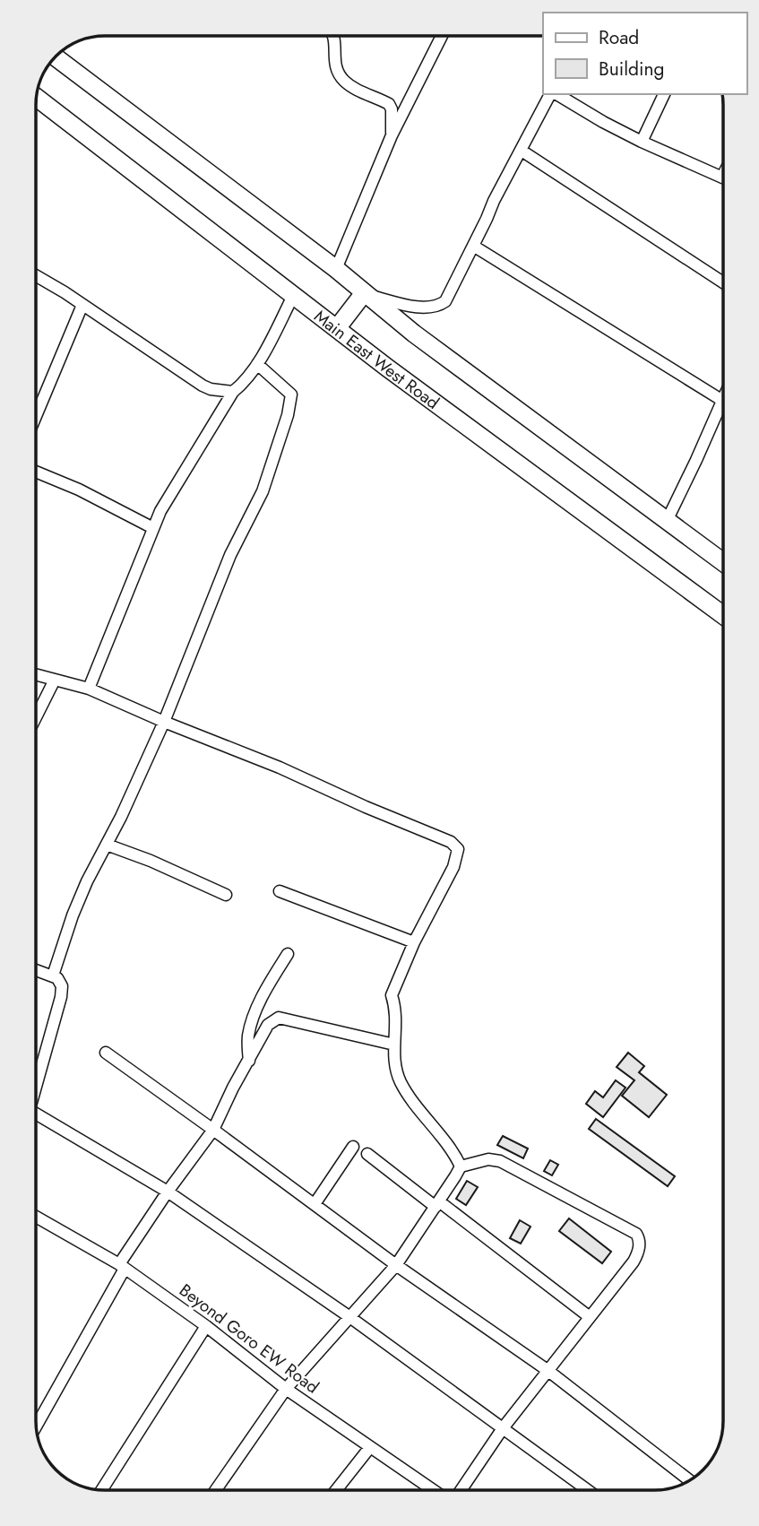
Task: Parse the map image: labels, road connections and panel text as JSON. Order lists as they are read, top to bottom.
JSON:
{
  "streets": {
    "main road": ["Main East West Road"],
    "street": ["Beyond Goro EW Road"]
  },
  "legend": ["Road", "Building"]
}
